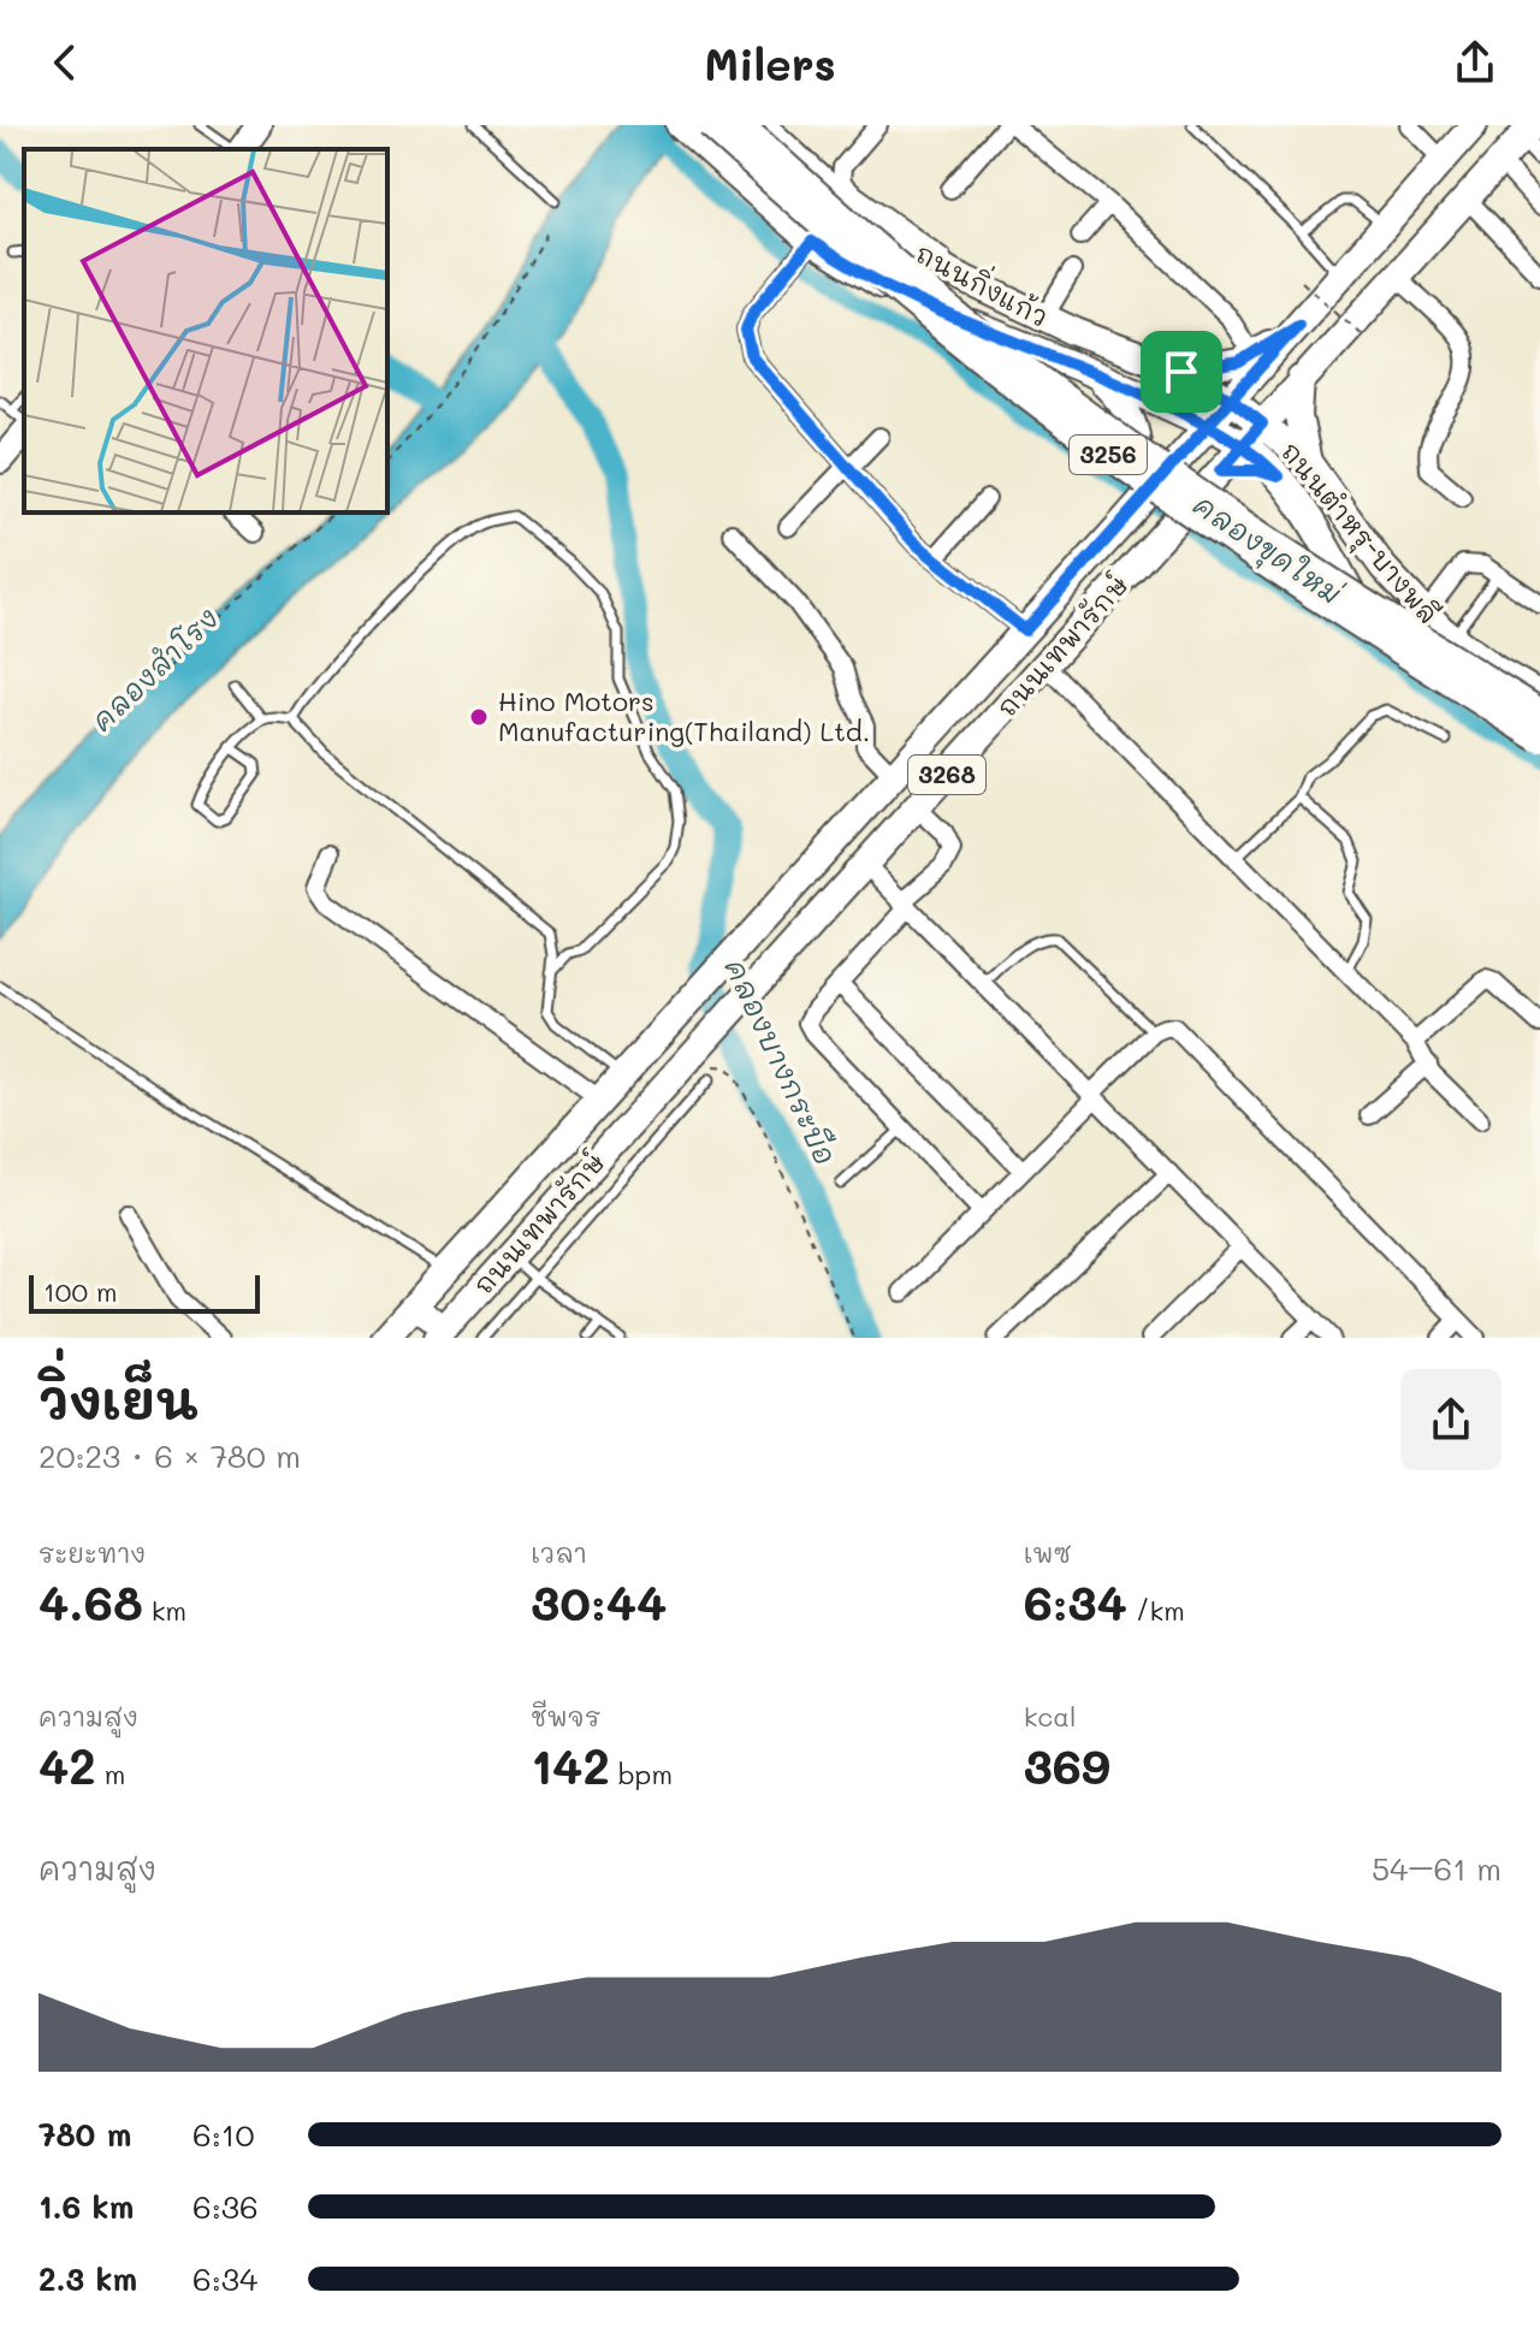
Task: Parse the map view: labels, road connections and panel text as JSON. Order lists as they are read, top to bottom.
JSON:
{
  "streets": {
    "main road": [
      "ถนนกิ่งแก้ว",
      "3256",
      "ถนนตำหรุ-บางพลี",
      "ถนนเทพารักษ์",
      "3268"
    ]
  },
  "crossings": [
    ["ถนนกิ่งแก้ว", "ถนนตำหรุ-บางพลี"],
    ["ถนนกิ่งแก้ว", "ถนนเทพารักษ์"],
    ["ถนนตำหรุ-บางพลี", "ถนนเทพารักษ์"]
  ],
  "water": ["คลองขุดใหม่", "คลองสำโรง", "คลองบางกระบือ"],
  "places": ["Hino Motors Manufacturing(Thailand) Ltd."],
  "scale_bar": "100 m",
  "page": {
    "header": "Milers",
    "scale": "100 m",
    "heading": ["วิ่งเย็น", "20:23 · 6 × 780 m"],
    "stats": [
      ["ระยะทาง", "4.68 km"],
      ["เวลา", "30:44"],
      ["เพซ", "6:34 /km"],
      ["ความสูง", "42 m"],
      ["ชีพจร", "142 bpm"],
      ["kcal", "369"]
    ],
    "chart": ["ความสูง", "54–61 m"],
    "list": [
      {
        "name": "780 m",
        "note": "6:10"
      },
      {
        "name": "1.6 km",
        "note": "6:36"
      },
      {
        "name": "2.3 km",
        "note": "6:34"
      }
    ]
  }
}
